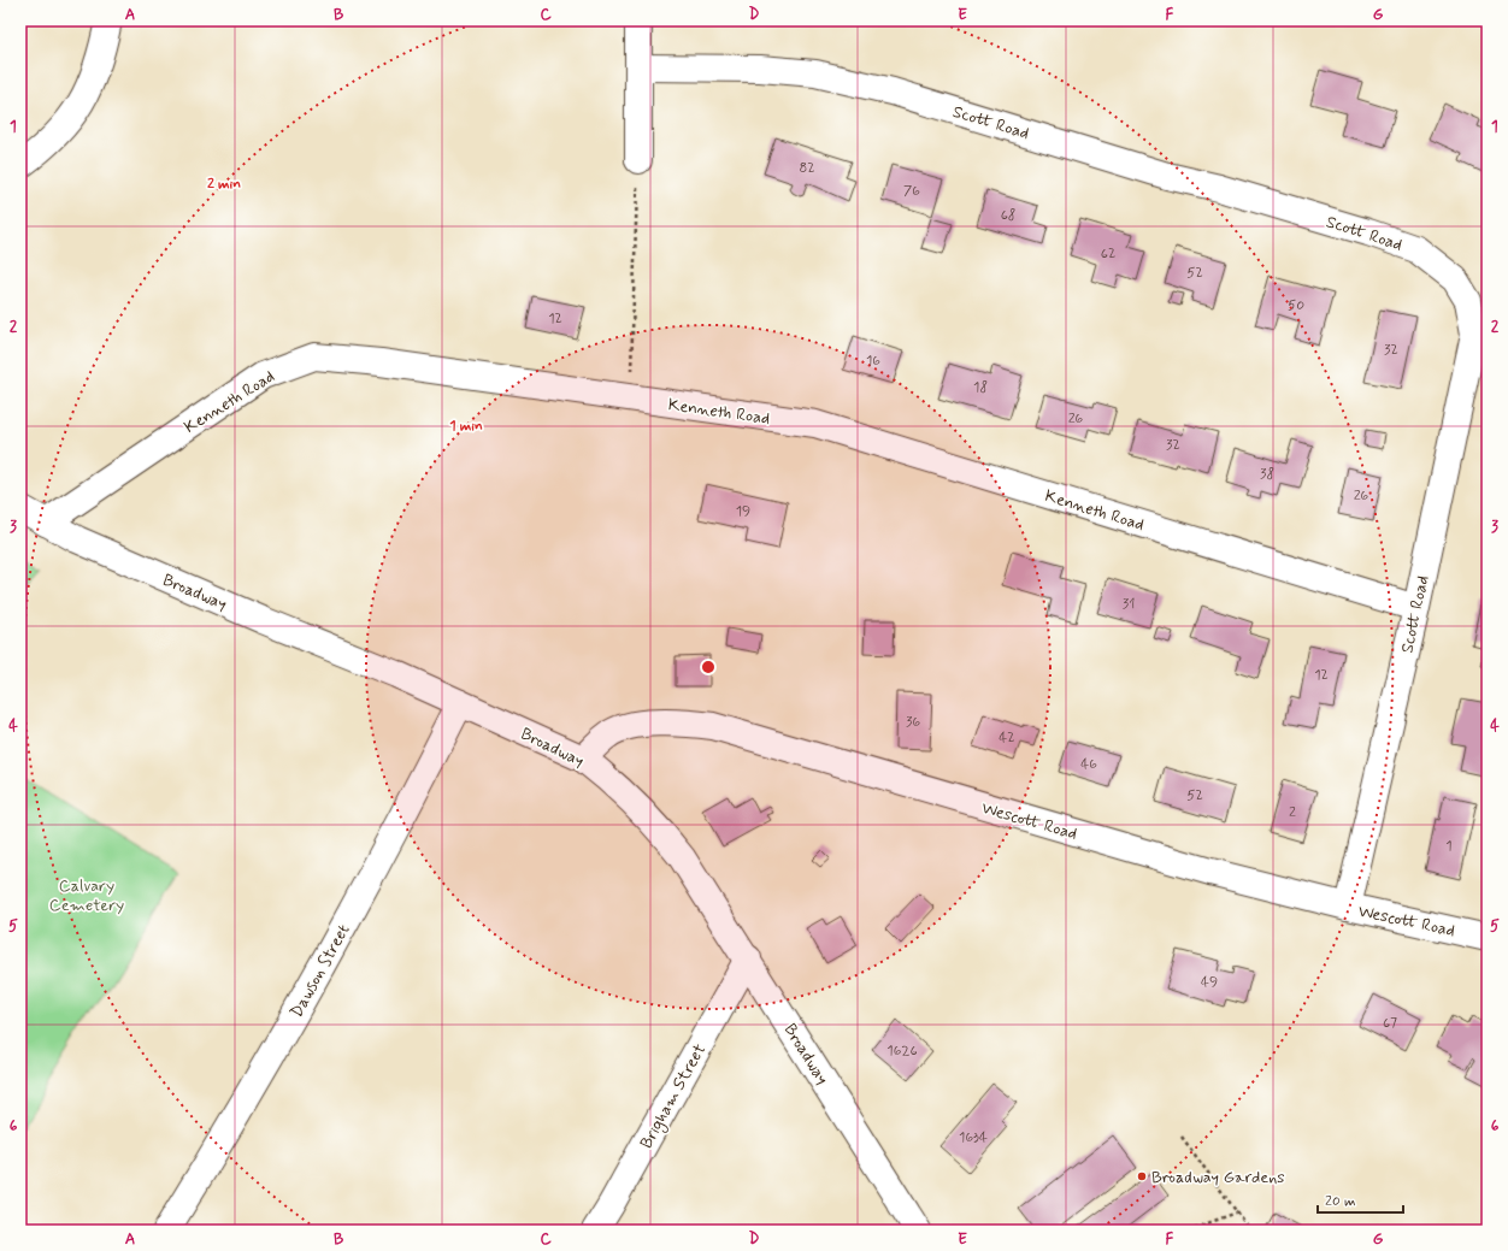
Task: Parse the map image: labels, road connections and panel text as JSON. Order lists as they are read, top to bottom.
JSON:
{
  "streets": {
    "street": [
      "Scott Road",
      "Kenneth Road",
      "Broadway",
      "Wescott Road",
      "Dawson Street",
      "Brigham Street"
    ]
  },
  "crossings": [
    ["Scott Road", "Kenneth Road"],
    ["Scott Road", "Wescott Road"],
    ["Kenneth Road", "Broadway"],
    ["Broadway", "Wescott Road"],
    ["Broadway", "Dawson Street"],
    ["Broadway", "Brigham Street"]
  ],
  "parks": ["Calvary Cemetery"],
  "places": ["Broadway Gardens"],
  "house_numbers": [
    "82",
    "76",
    "68",
    "62",
    "52",
    "50",
    "12",
    "32",
    "16",
    "18",
    "26",
    "32",
    "38",
    "26",
    "19",
    "31",
    "12",
    "36",
    "42",
    "46",
    "52",
    "2",
    "1",
    "49",
    "67",
    "1626",
    "1634"
  ],
  "scale_bar": "20 m",
  "grid": {
    "columns": [
      "A",
      "B",
      "C",
      "D",
      "E",
      "F",
      "G"
    ],
    "rows": [
      "1",
      "2",
      "3",
      "4",
      "5",
      "6"
    ]
  },
  "rings": ["2 min", "1 min"]
}
